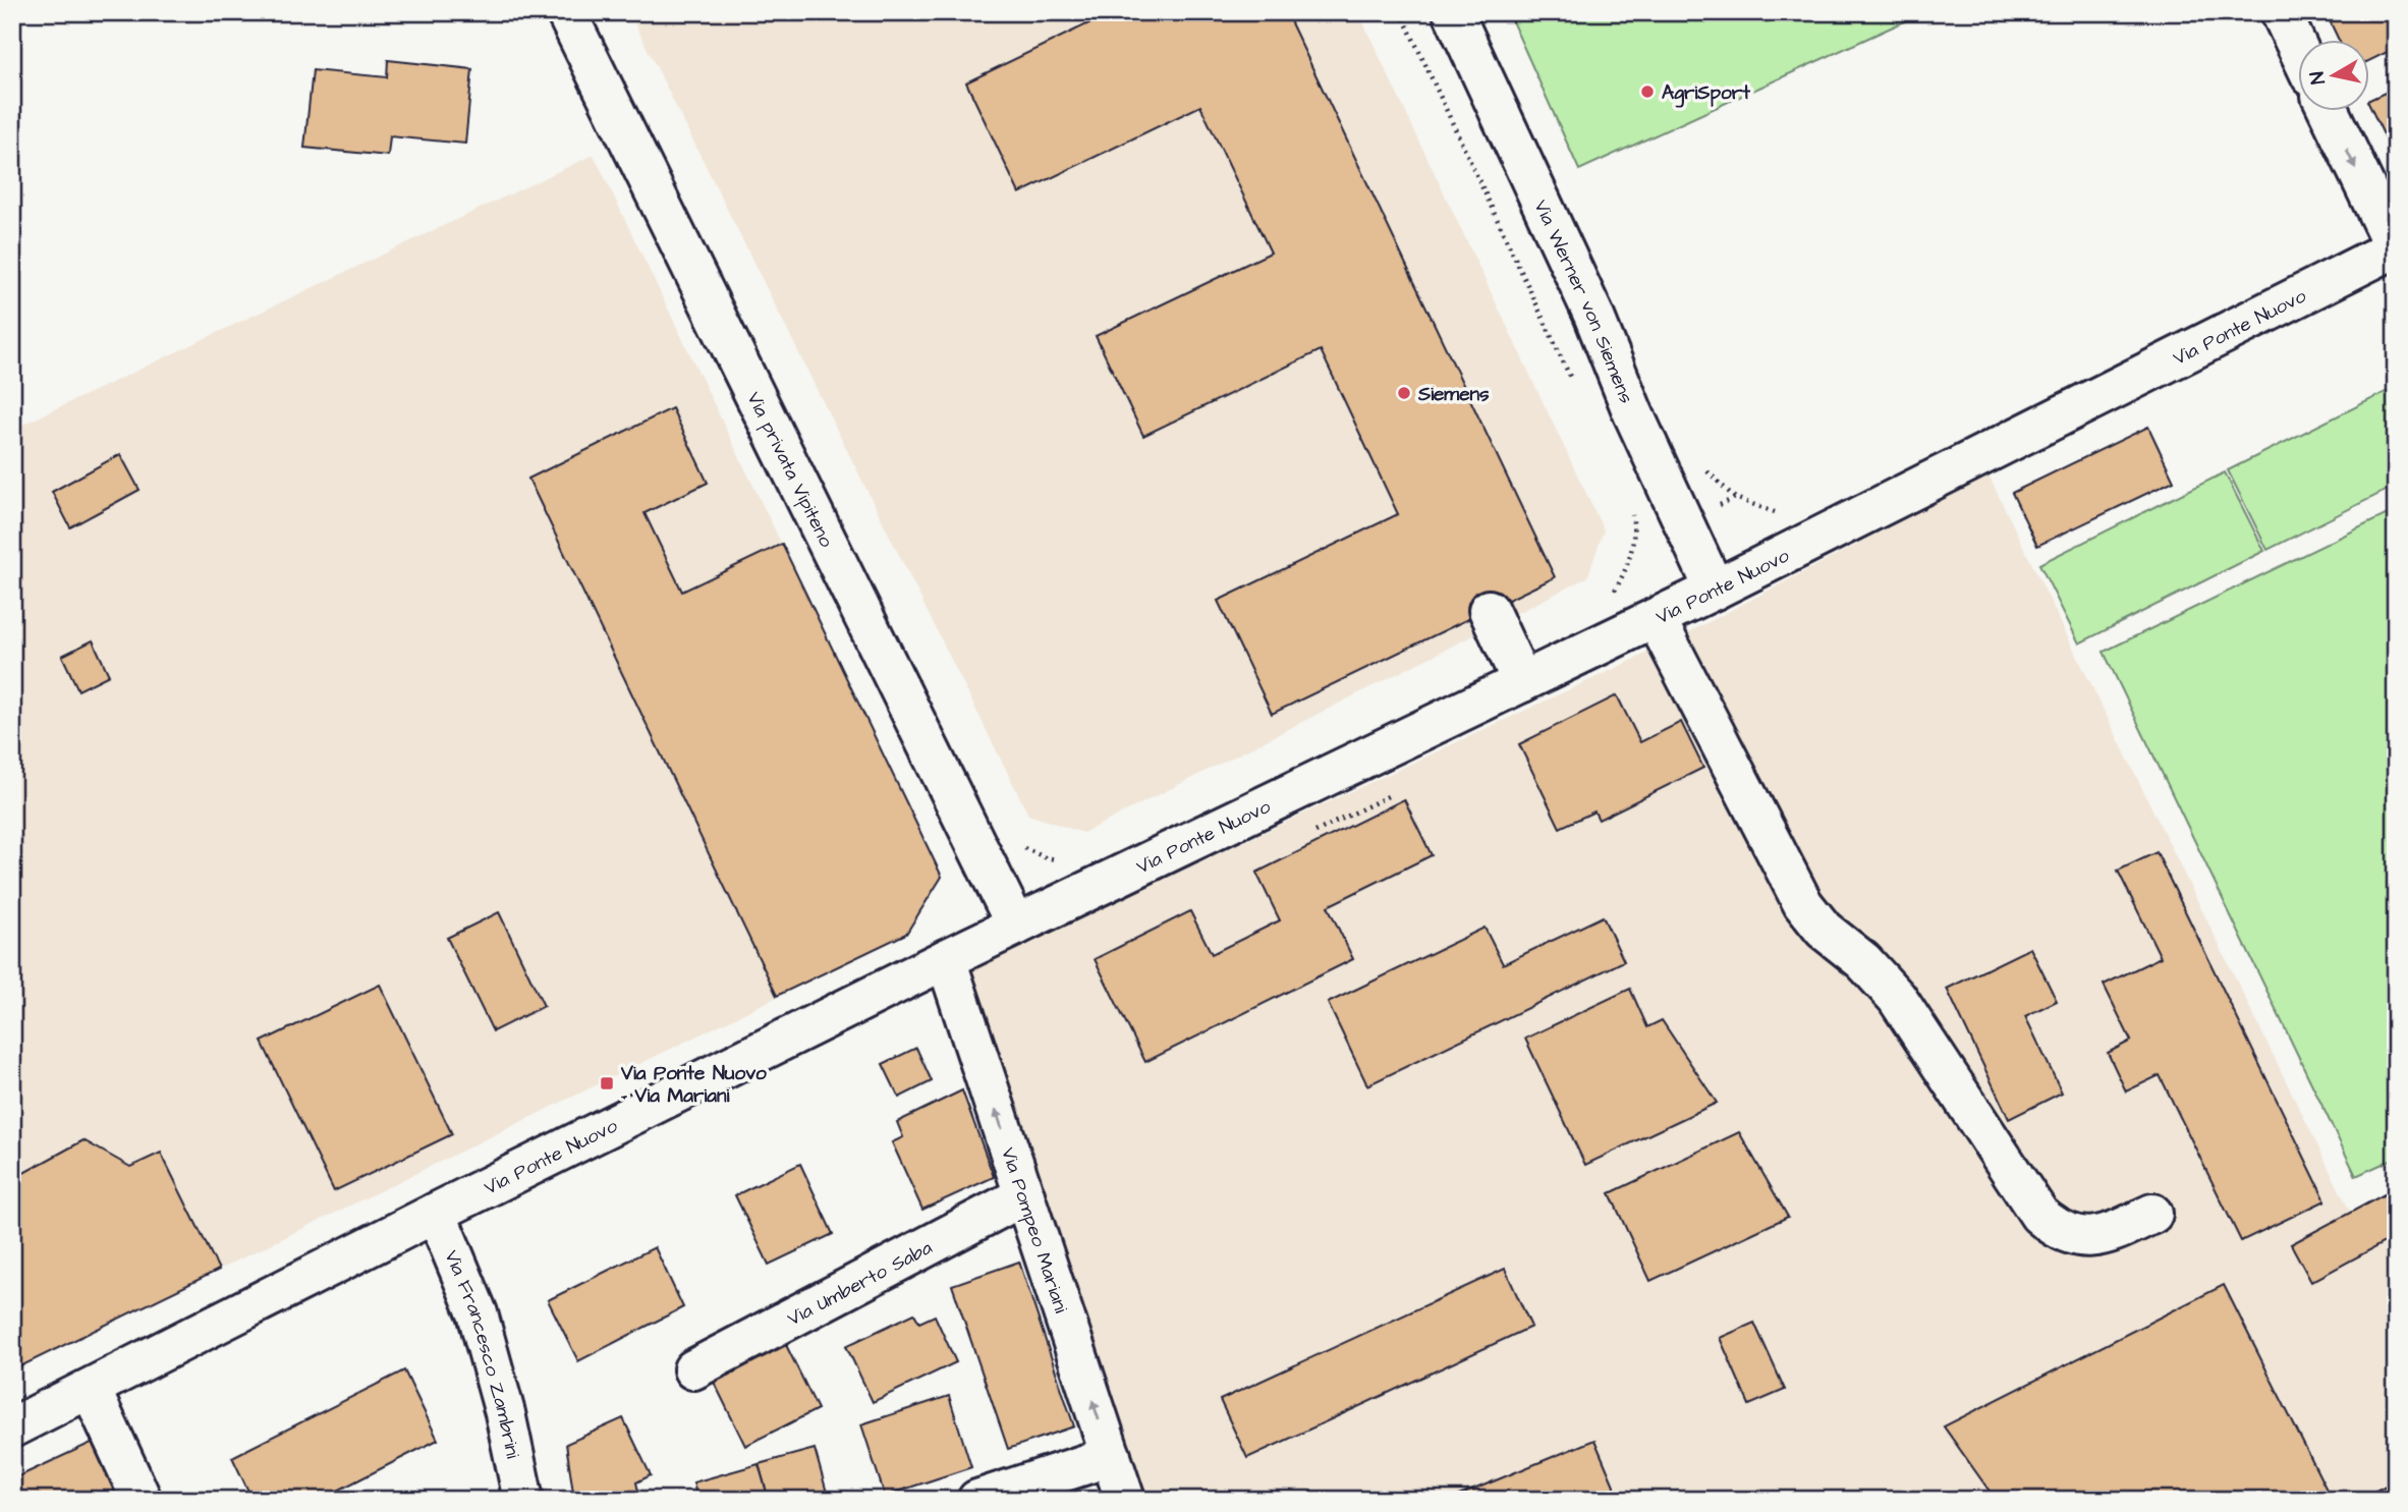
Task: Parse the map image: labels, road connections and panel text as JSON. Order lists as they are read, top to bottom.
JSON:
{
  "streets": {
    "street": [
      "Via Werner von Siemens",
      "Via Ponte Nuovo",
      "Via privata Vipiteno",
      "Via Pompeo Mariani",
      "Via Umberto Saba",
      "Via Francesco Zambrini"
    ]
  },
  "crossings": [
    ["Via Werner von Siemens", "Via Ponte Nuovo"],
    ["Via Ponte Nuovo", "Via privata Vipiteno"],
    ["Via Ponte Nuovo", "Via Pompeo Mariani"],
    ["Via Ponte Nuovo", "Via Francesco Zambrini"],
    ["Via Pompeo Mariani", "Via Umberto Saba"]
  ],
  "one_way": ["Via Pompeo Mariani"],
  "places": {
    "other": ["AgriSport", "Siemens"],
    "transit": ["Via Ponte Nuovo - Via Mariani"]
  },
  "north": "left"
}
